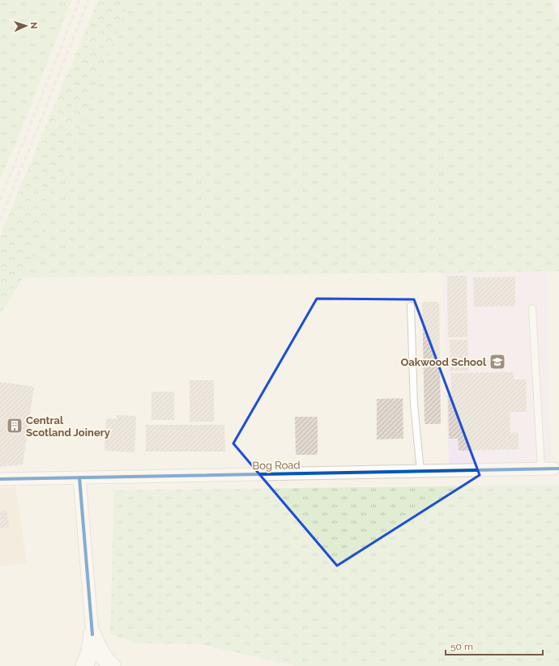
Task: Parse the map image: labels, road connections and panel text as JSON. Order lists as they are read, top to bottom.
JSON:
{
  "streets": {
    "street": ["Bog Road"]
  },
  "places": {
    "school or university": ["Oakwood School"],
    "building": ["Central Scotland Joinery"]
  },
  "scale_bar": "50 m",
  "north": "right"
}
